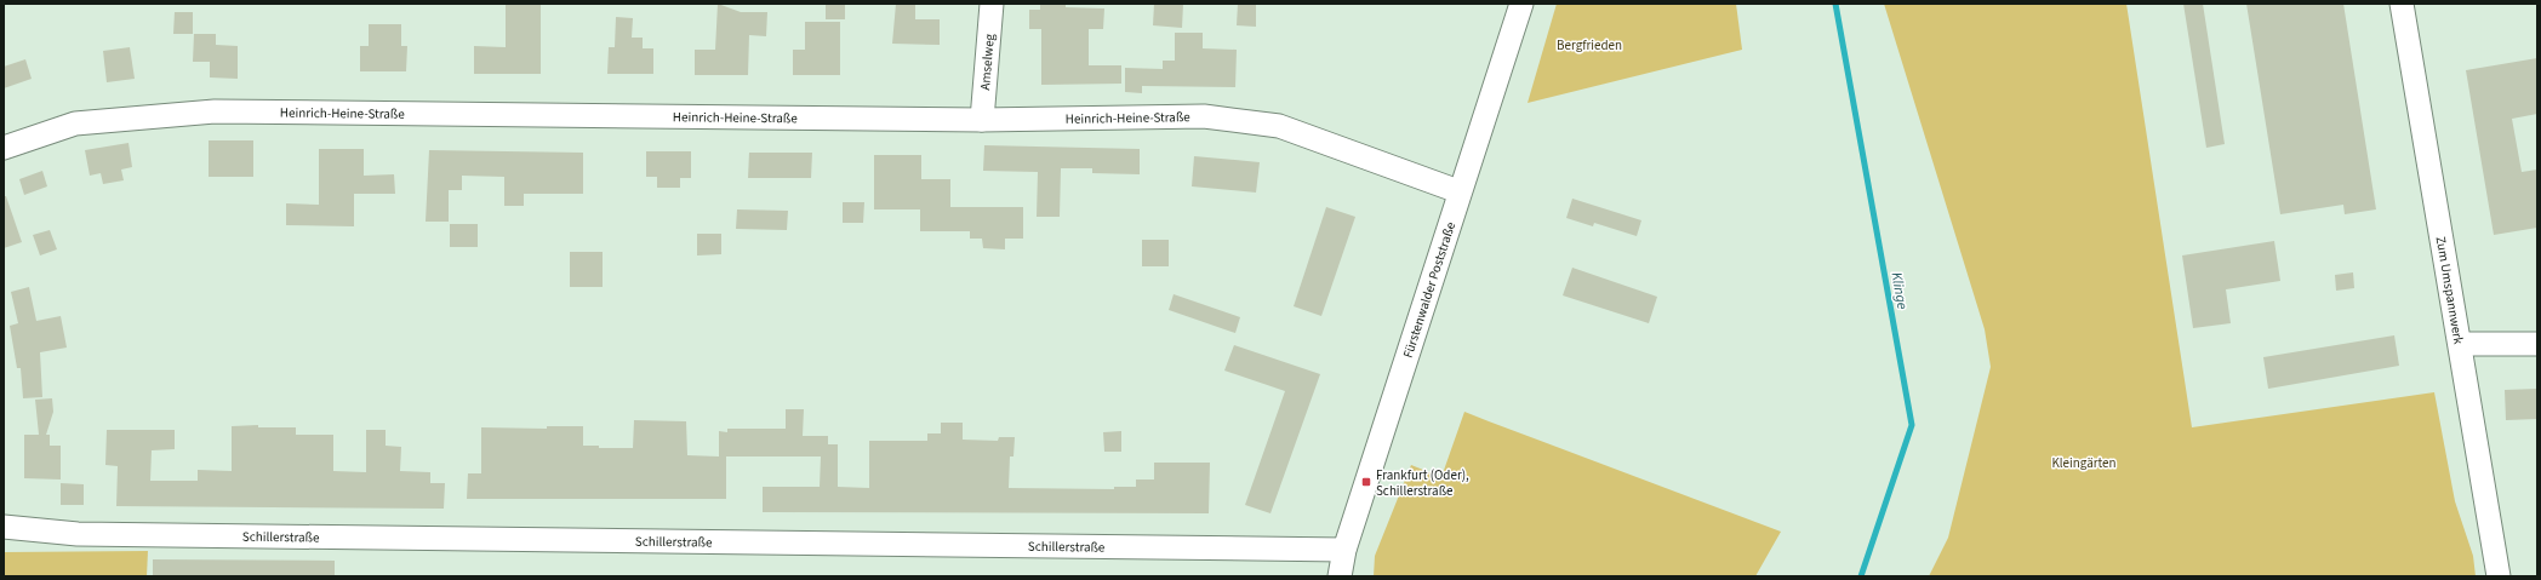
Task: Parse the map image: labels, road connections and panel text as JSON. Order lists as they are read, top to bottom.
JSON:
{
  "streets": {
    "street": [
      "Amselweg",
      "Heinrich-Heine-Straße",
      "Fürstenwalder Poststraße",
      "Zum Umspannwerk",
      "Schillerstraße"
    ]
  },
  "crossings": [
    ["Amselweg", "Heinrich-Heine-Straße"],
    ["Heinrich-Heine-Straße", "Fürstenwalder Poststraße"],
    ["Fürstenwalder Poststraße", "Schillerstraße"]
  ],
  "water": ["Klinge"],
  "parks": ["Bergfrieden", "Kleingärten"],
  "places": {
    "transit": ["Frankfurt (Oder), Schillerstraße"]
  }
}
